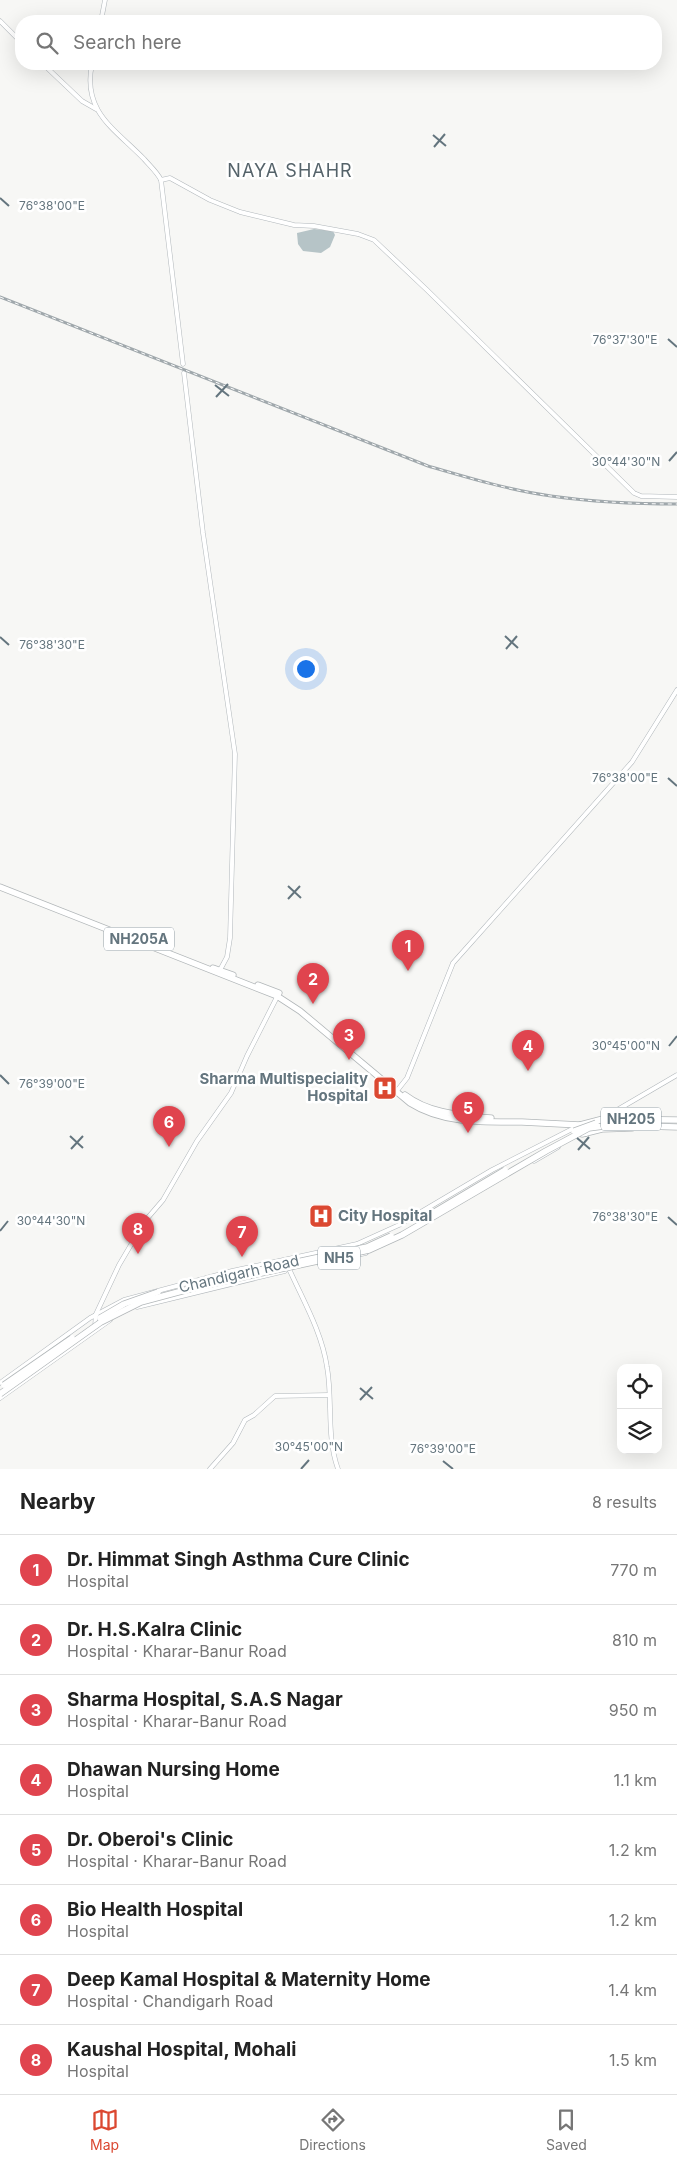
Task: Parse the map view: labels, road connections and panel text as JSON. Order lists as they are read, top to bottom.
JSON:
{
  "streets": {
    "highway": [
      "NH205A",
      "NH205",
      "NH5",
      "Chandigarh Road"
    ]
  },
  "crossings": [
    ["NH205A", "NH205"],
    ["NH205", "NH5"],
    ["NH205", "Chandigarh Road"],
    ["NH5", "Chandigarh Road"]
  ],
  "districts": ["NAYA SHAHR"],
  "places": {
    "hospital": ["Sharma Multispeciality Hospital", "City Hospital"]
  },
  "page": {
    "search": "Search here",
    "pins": [
      "1",
      "2",
      "3",
      "4",
      "5",
      "6",
      "8",
      "7"
    ],
    "heading": ["Nearby", "8 results"],
    "list": [
      {
        "mark": "1",
        "name": "Dr. Himmat Singh Asthma Cure Clinic",
        "note": "Hospital",
        "value": "770 m"
      },
      {
        "mark": "2",
        "name": "Dr. H.S.Kalra Clinic",
        "note": "Hospital · Kharar-Banur Road",
        "value": "810 m"
      },
      {
        "mark": "3",
        "name": "Sharma Hospital, S.A.S Nagar",
        "note": "Hospital · Kharar-Banur Road",
        "value": "950 m"
      },
      {
        "mark": "4",
        "name": "Dhawan Nursing Home",
        "note": "Hospital",
        "value": "1.1 km"
      },
      {
        "mark": "5",
        "name": "Dr. Oberoi's Clinic",
        "note": "Hospital · Kharar-Banur Road",
        "value": "1.2 km"
      },
      {
        "mark": "6",
        "name": "Bio Health Hospital",
        "note": "Hospital",
        "value": "1.2 km"
      },
      {
        "mark": "7",
        "name": "Deep Kamal Hospital & Maternity Home",
        "note": "Hospital · Chandigarh Road",
        "value": "1.4 km"
      },
      {
        "mark": "8",
        "name": "Kaushal Hospital, Mohali",
        "note": "Hospital",
        "value": "1.5 km"
      }
    ],
    "nav": ["Map", "Directions", "Saved"]
  },
  "coordinates": [
    "76°38'00\"E",
    "76°37'30\"E",
    "30°44'30\"N",
    "76°38'30\"E",
    "30°45'00\"N",
    "76°39'00\"E"
  ]
}
